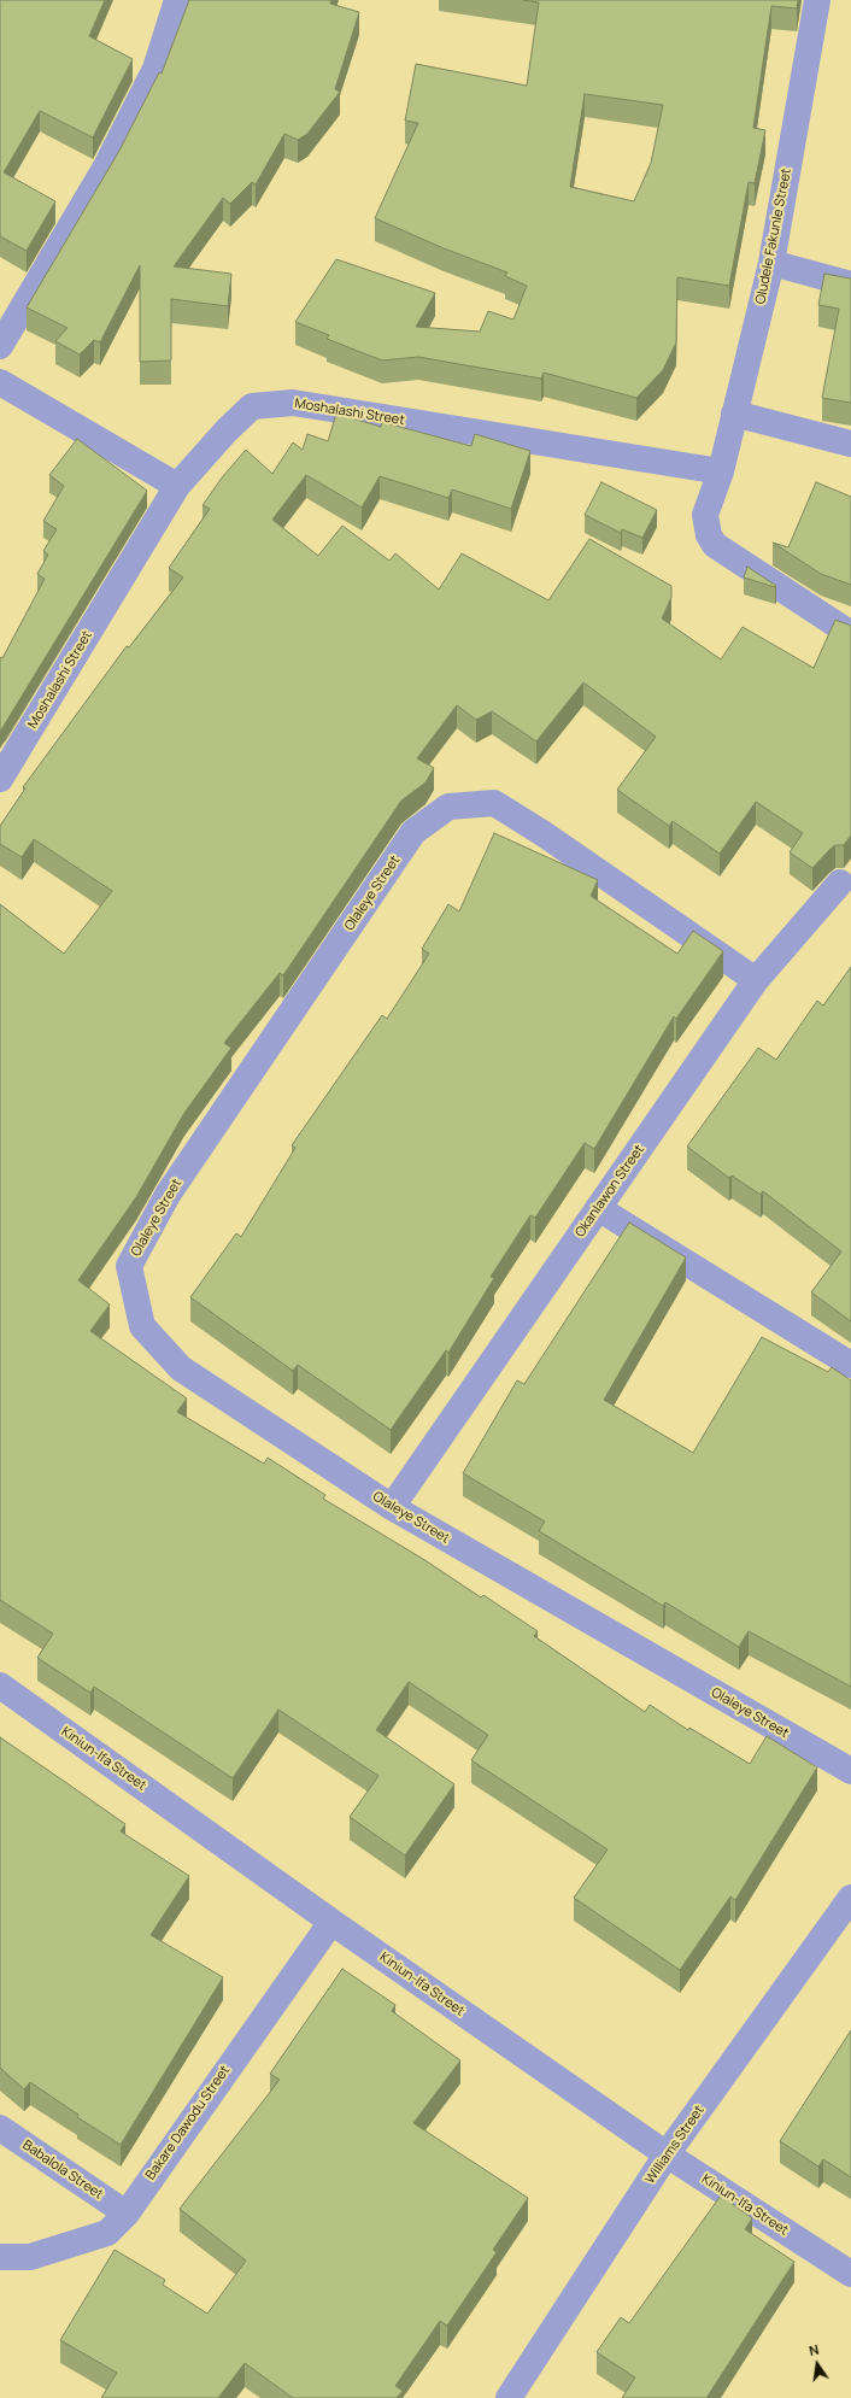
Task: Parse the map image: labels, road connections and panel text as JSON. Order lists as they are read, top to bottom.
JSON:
{
  "streets": {
    "street": [
      "Oludele Fakunle Street",
      "Moshalashi Street",
      "Olaleye Street",
      "Okanlawon Street",
      "Kiniun-Ifa Street",
      "Bakare Dawodu Street",
      "Williams Street",
      "Babalola Street"
    ]
  },
  "crossings": [
    ["Oludele Fakunle Street", "Moshalashi Street"],
    ["Olaleye Street", "Okanlawon Street"],
    ["Kiniun-Ifa Street", "Bakare Dawodu Street"],
    ["Kiniun-Ifa Street", "Williams Street"],
    ["Bakare Dawodu Street", "Babalola Street"]
  ],
  "north": "top"
}
